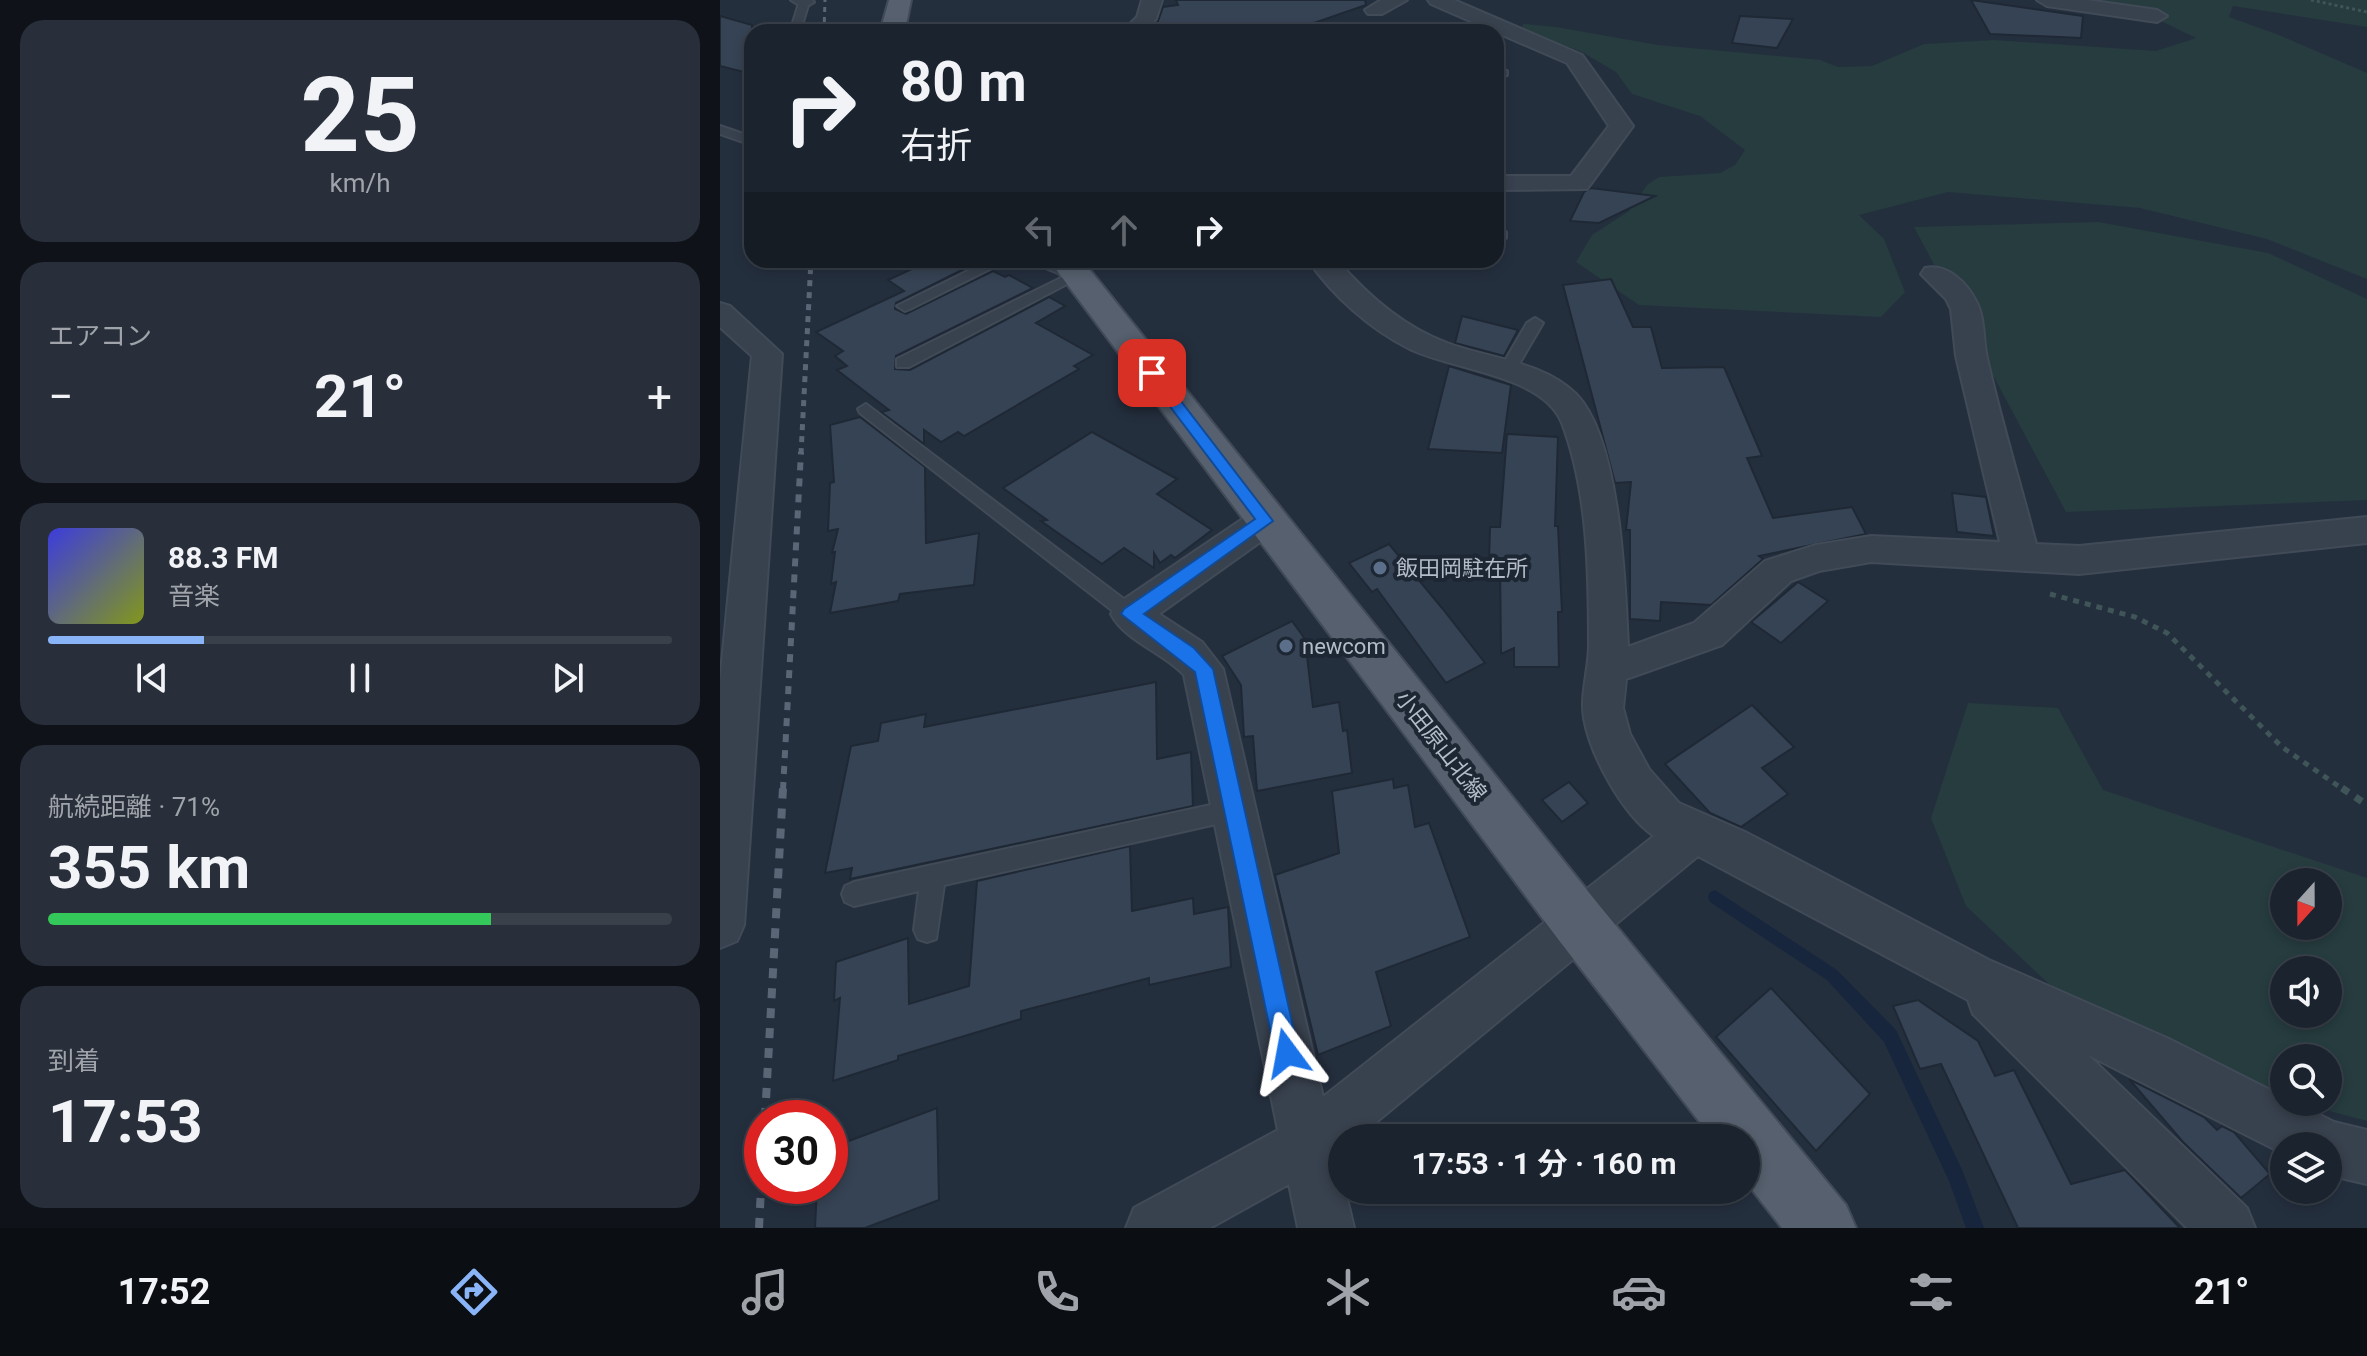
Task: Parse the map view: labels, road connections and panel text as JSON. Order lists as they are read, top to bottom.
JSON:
{
  "streets": {
    "main road": ["小田原山北線"]
  },
  "places": ["飯田岡駐在所", "newcom"],
  "north": "bottom",
  "page": {
    "tile": [
      ["25", "km/h"],
      "エアコン",
      ["航続距離 · 71%", "355 km"],
      ["到着", "17:53"]
    ],
    "turn": ["80 m", "右折"],
    "heat": ["−", "21°", "+"],
    "song": ["88.3 FM", "音楽"],
    "limit": "30",
    "trip": "17:53 · 1 分 · 160 m",
    "tabs": ["17:52", "21°"]
  }
}
